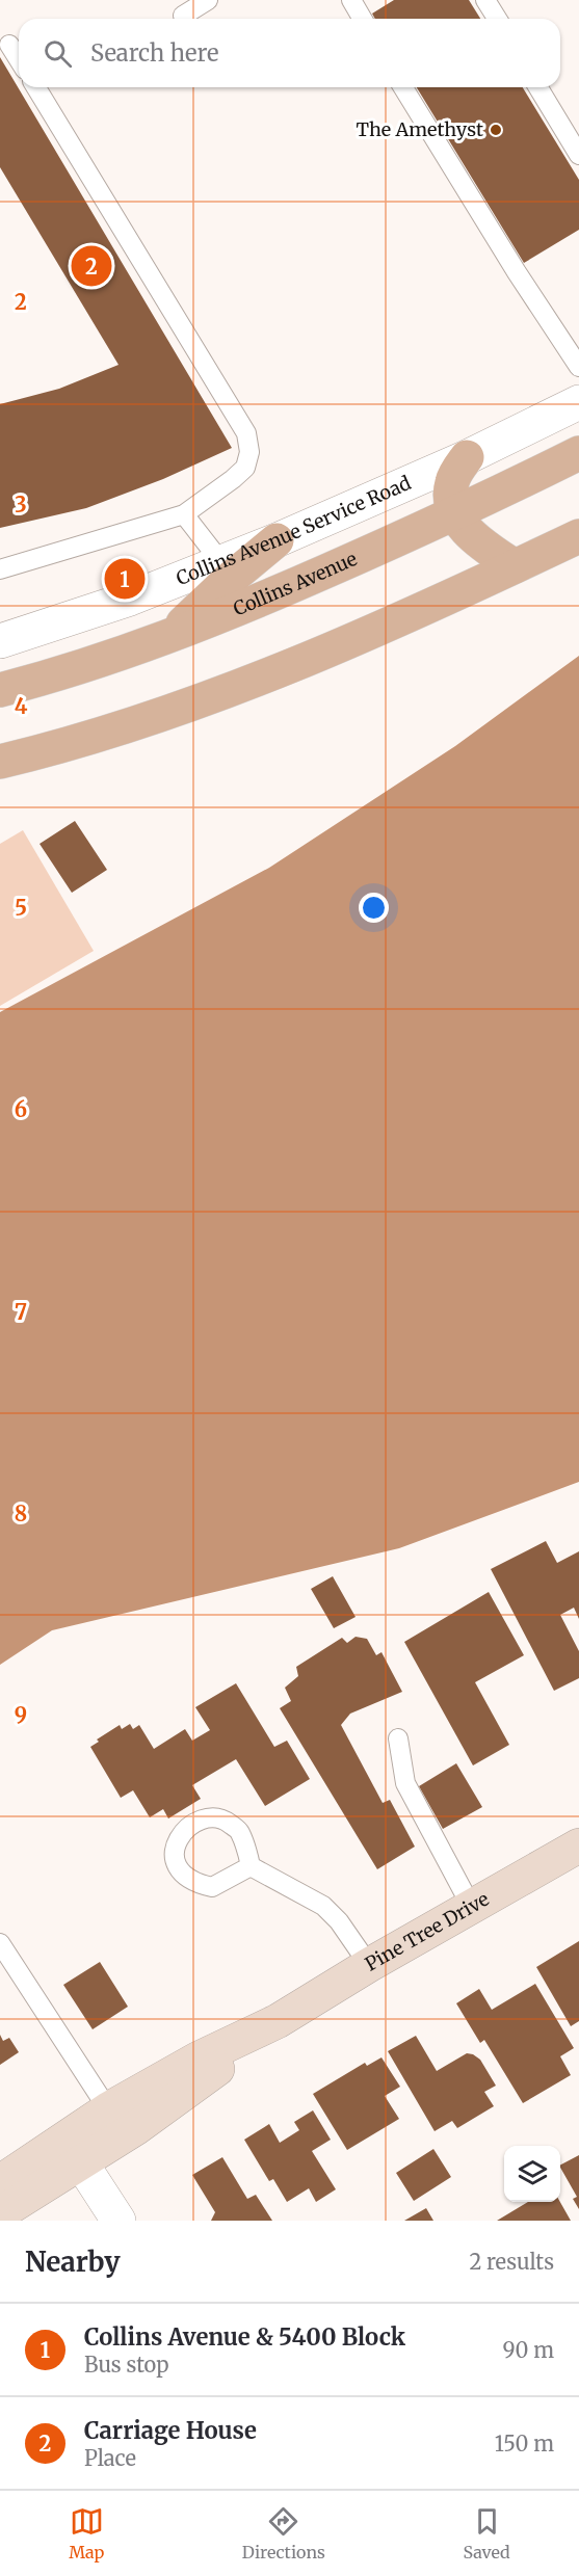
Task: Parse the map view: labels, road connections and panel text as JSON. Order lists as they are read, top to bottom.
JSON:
{
  "streets": {
    "main road": ["Collins Avenue", "Pine Tree Drive"],
    "street": ["Collins Avenue Service Road"]
  },
  "places": ["The Amethyst"],
  "page": {
    "search": "Search here",
    "pins": ["2", "1"],
    "heading": ["Nearby", "2 results"],
    "list": [
      {
        "mark": "1",
        "name": "Collins Avenue & 5400 Block",
        "note": "Bus stop",
        "value": "90 m"
      },
      {
        "mark": "2",
        "name": "Carriage House",
        "note": "Place",
        "value": "150 m"
      }
    ],
    "nav": ["Map", "Directions", "Saved"]
  },
  "grid": {
    "rows": [
      "2",
      "3",
      "4",
      "5",
      "6",
      "7",
      "8",
      "9"
    ]
  }
}
